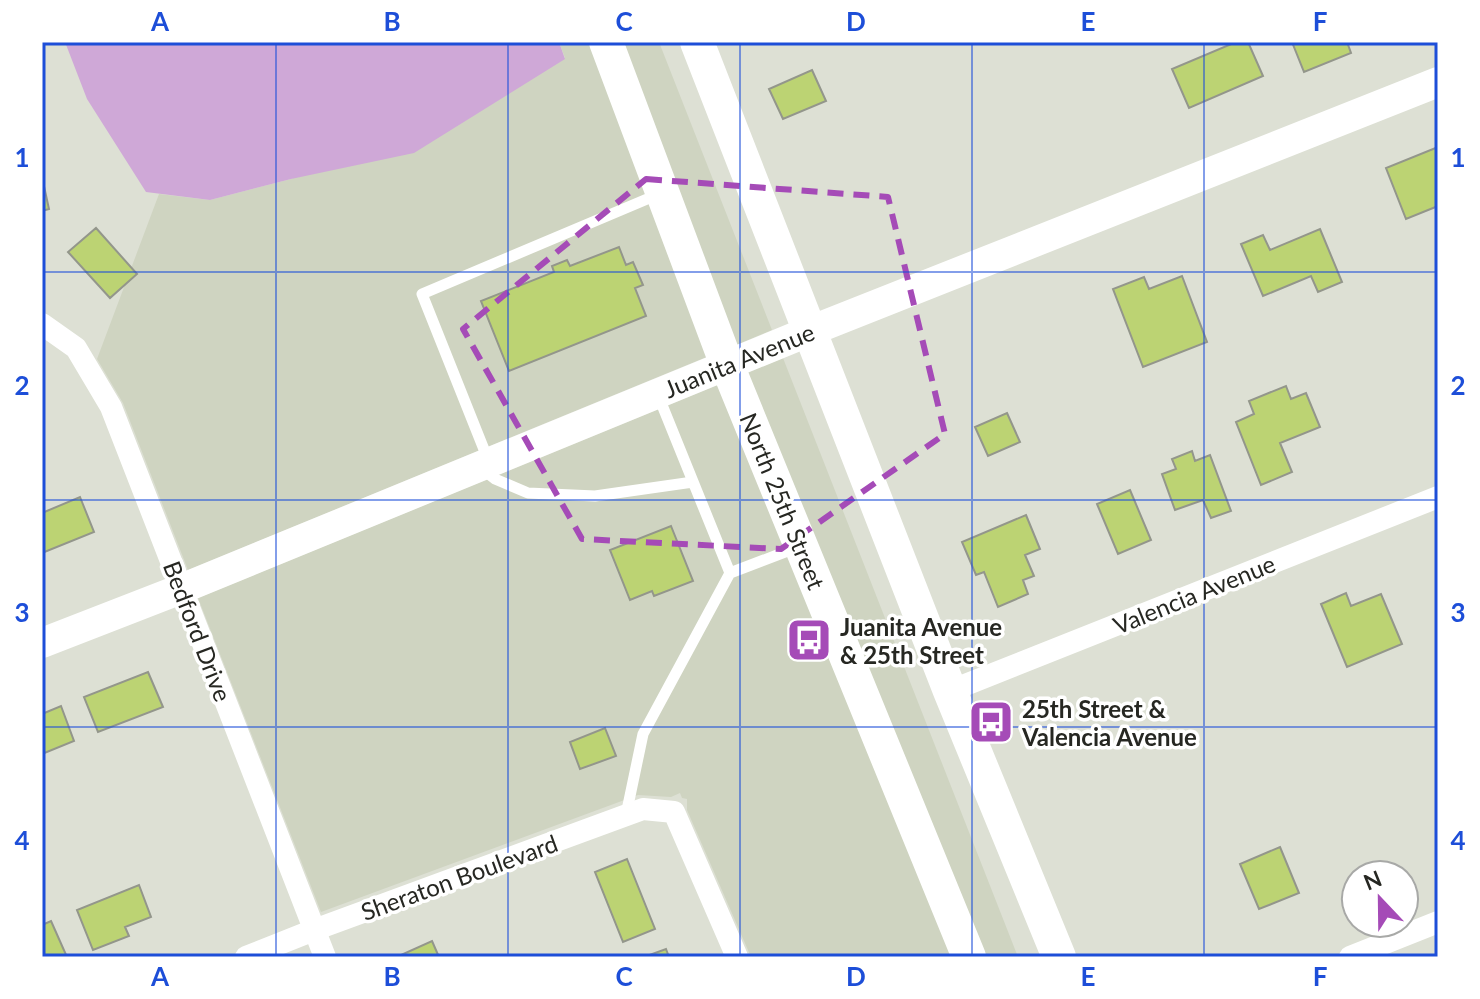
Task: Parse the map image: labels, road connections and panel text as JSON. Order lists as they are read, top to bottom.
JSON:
{
  "streets": {
    "main road": ["North 25th Street"],
    "street": [
      "Juanita Avenue",
      "Valencia Avenue",
      "Bedford Drive",
      "Sheraton Boulevard"
    ]
  },
  "crossings": [
    ["Juanita Avenue", "North 25th Street"],
    ["Juanita Avenue", "Bedford Drive"],
    ["Bedford Drive", "Sheraton Boulevard"]
  ],
  "places": {
    "bus stop": ["Juanita Avenue & 25th Street", "25th Street & Valencia Avenue"]
  },
  "north": "top",
  "grid": {
    "columns": [
      "A",
      "B",
      "C",
      "D",
      "E",
      "F"
    ],
    "rows": [
      "1",
      "2",
      "3",
      "4"
    ]
  }
}
